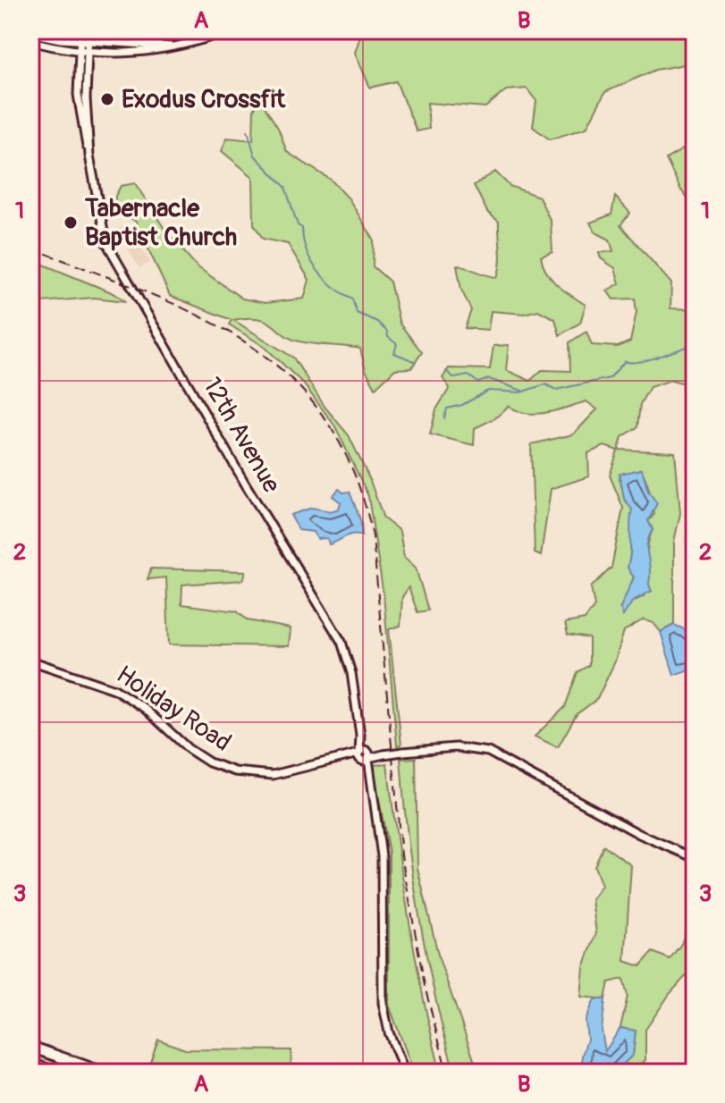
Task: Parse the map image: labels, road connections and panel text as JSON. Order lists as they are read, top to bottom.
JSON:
{
  "streets": {
    "street": ["12th Avenue", "Holiday Road"]
  },
  "crossings": [
    ["12th Avenue", "Holiday Road"]
  ],
  "places": ["Exodus Crossfit", "Tabernacle Baptist Church"],
  "grid": {
    "columns": ["A", "B"],
    "rows": ["1", "2", "3"]
  }
}
